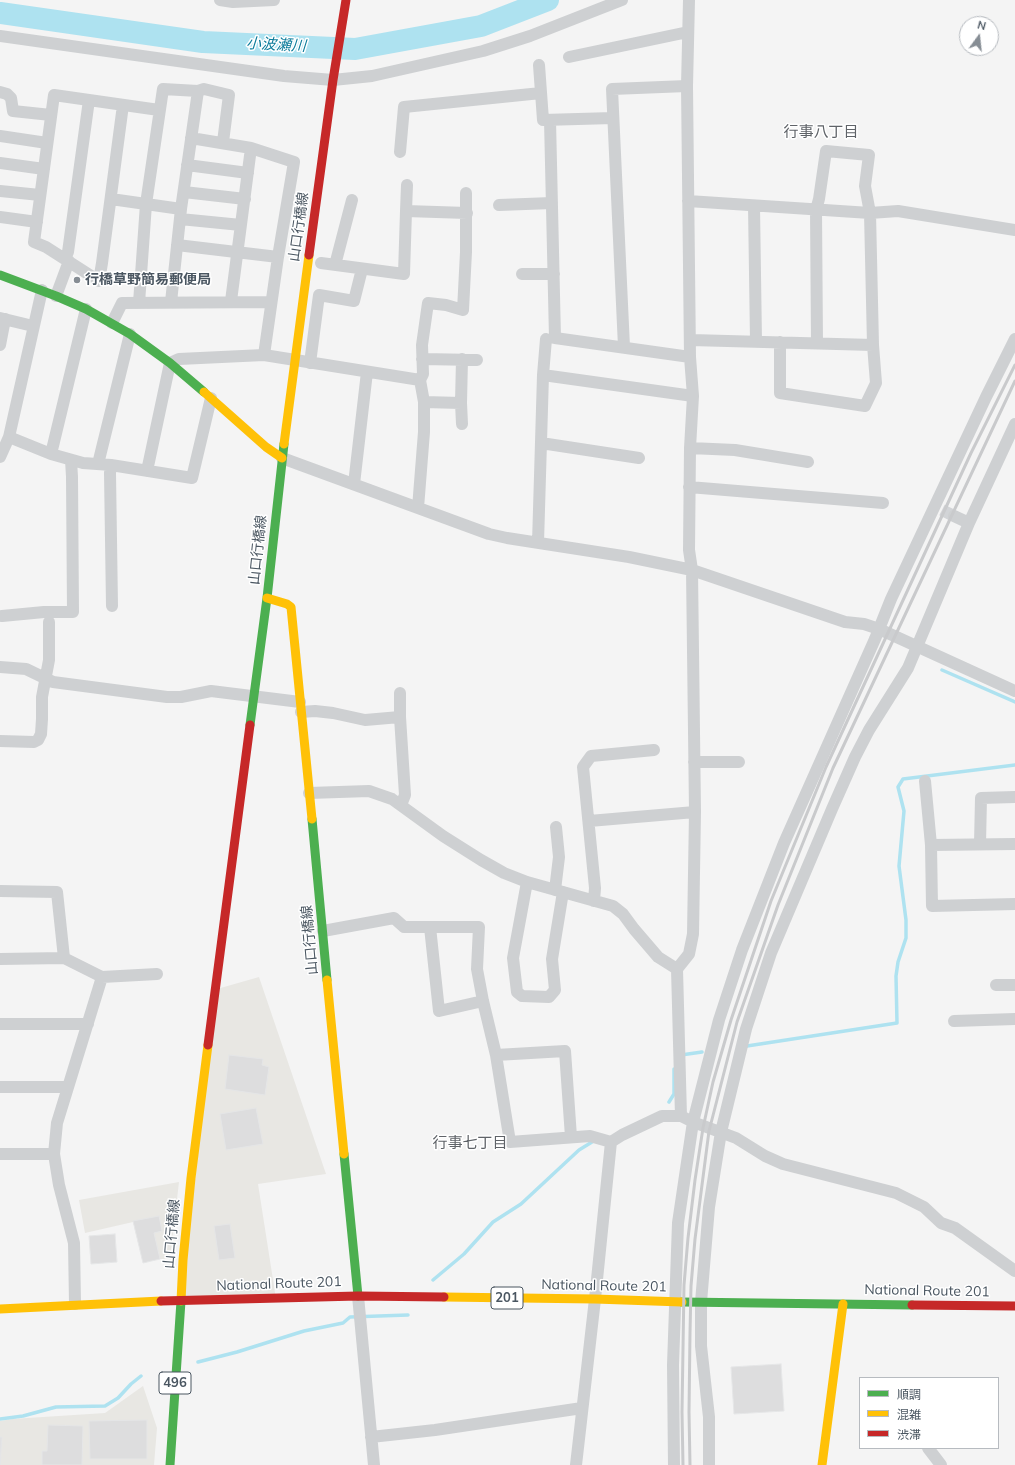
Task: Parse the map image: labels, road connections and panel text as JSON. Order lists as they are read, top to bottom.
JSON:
{
  "streets": {
    "main road": [
      "山口行橋線",
      "National Route 201",
      "201",
      "496"
    ]
  },
  "crossings": [
    ["山口行橋線", "National Route 201"],
    ["山口行橋線", "496"],
    ["National Route 201", "496"]
  ],
  "districts": ["行事八丁目", "行事七丁目"],
  "water": ["小波瀬川"],
  "places": ["行橋草野簡易郵便局"],
  "legend": ["順調", "混雑", "渋滞"],
  "north": "top"
}
